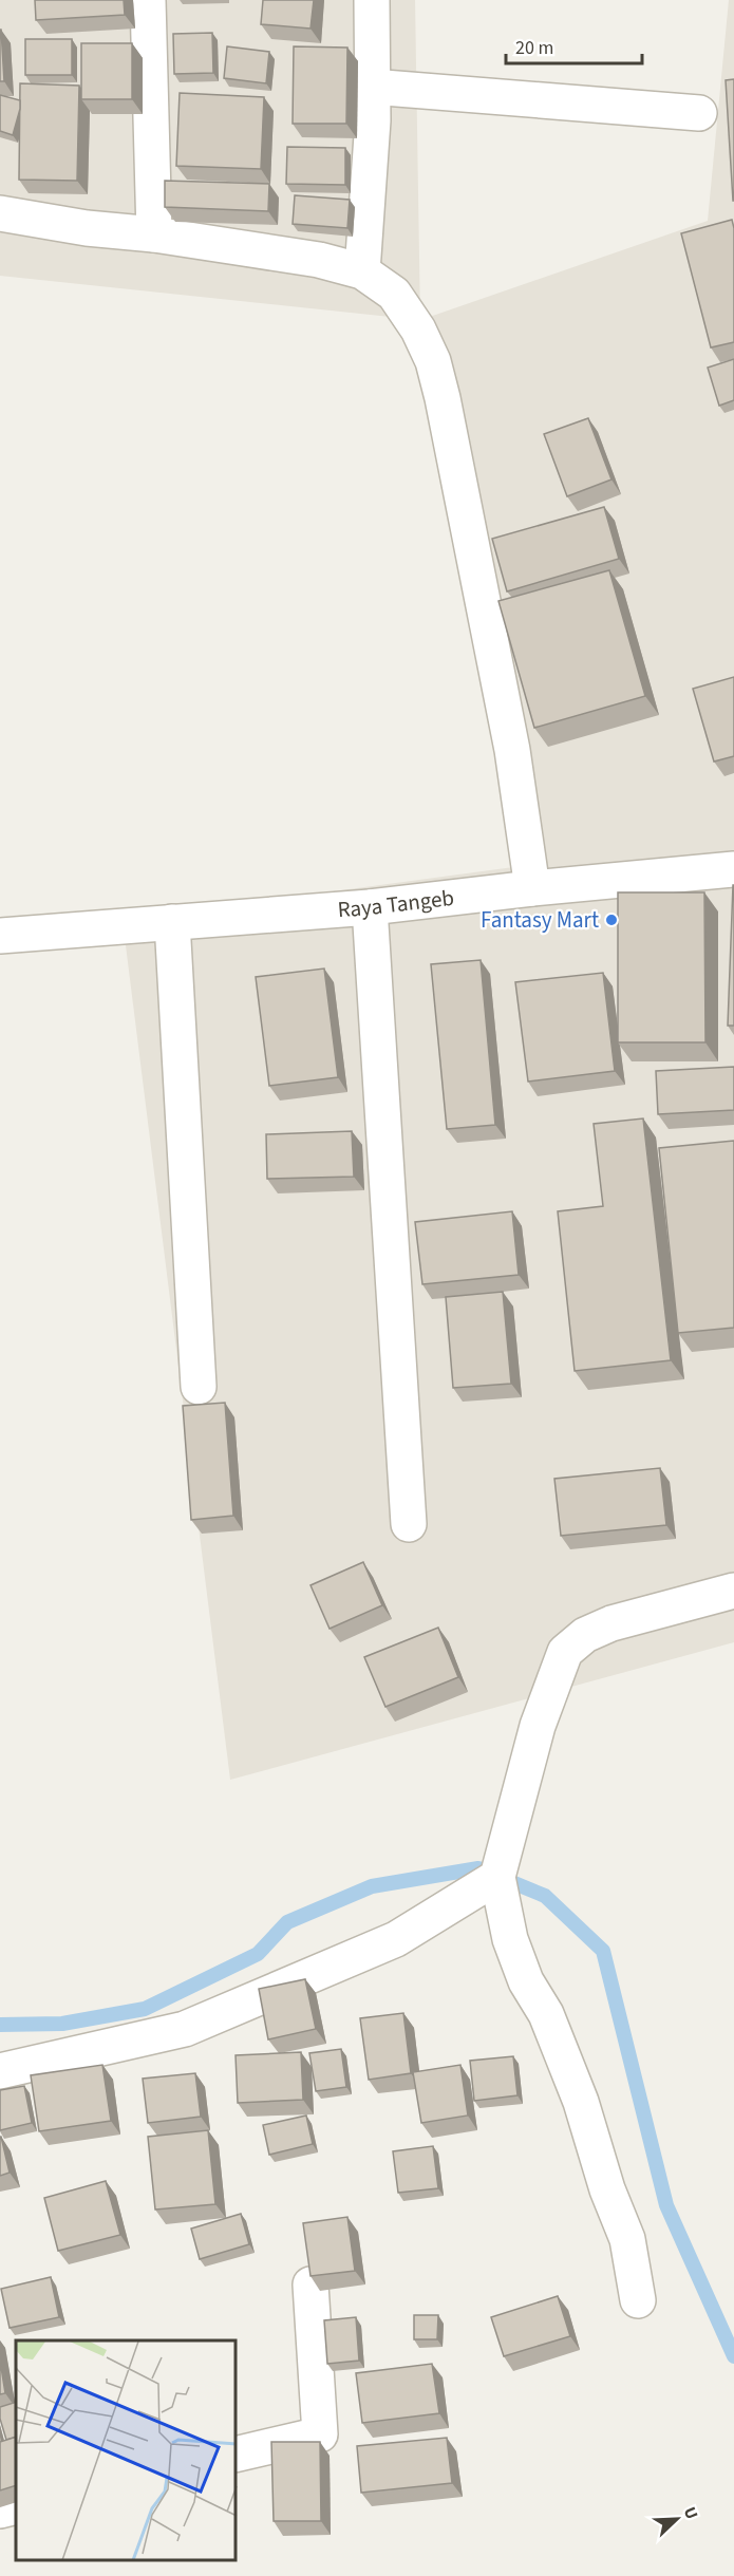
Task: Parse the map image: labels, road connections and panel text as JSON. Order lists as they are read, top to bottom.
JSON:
{
  "streets": {
    "street": ["Raya Tangeb"]
  },
  "places": ["Fantasy Mart"],
  "scale_bar": "20 m",
  "north": "top right"
}
